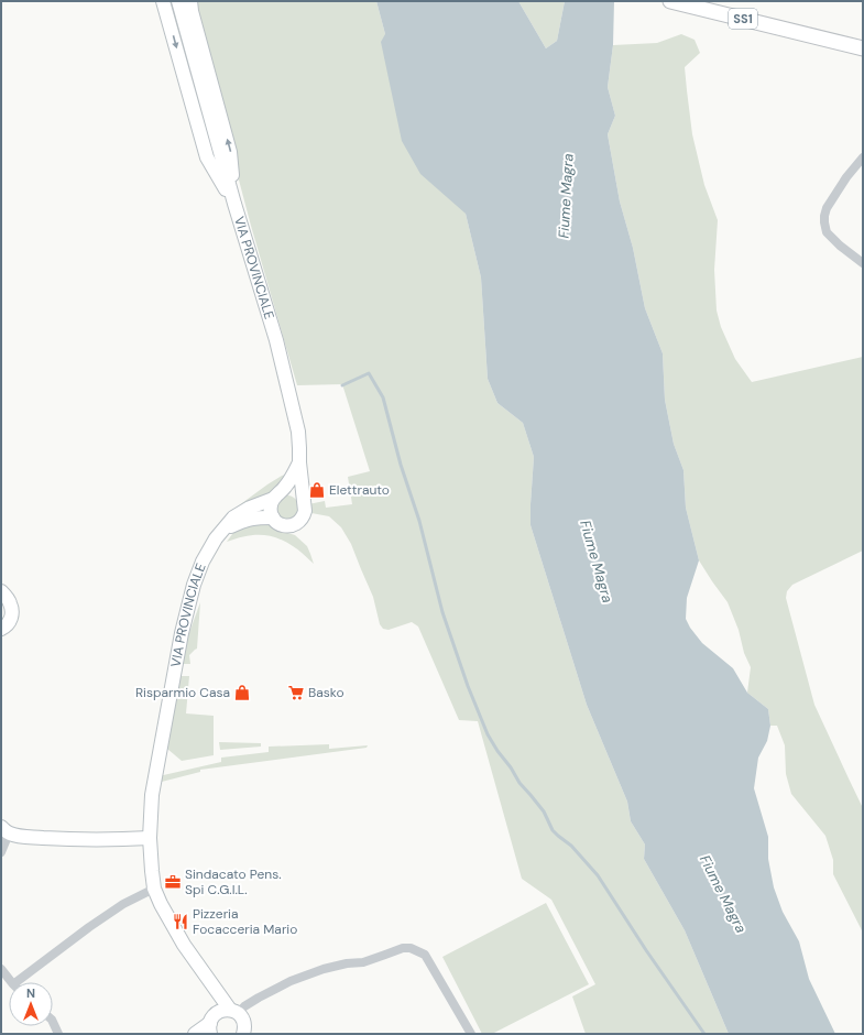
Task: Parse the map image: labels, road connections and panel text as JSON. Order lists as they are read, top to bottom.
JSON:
{
  "streets": {
    "main road": ["SS1", "VIA PROVINCIALE"]
  },
  "water": ["Fiume Magra"],
  "places": {
    "shop": ["Elettrauto", "Risparmio Casa"],
    "supermarket": ["Basko"],
    "office": ["Sindacato Pens. Spi C.G.I.L."],
    "restaurant": ["Pizzeria Focacceria Mario"]
  },
  "north": "top"
}
